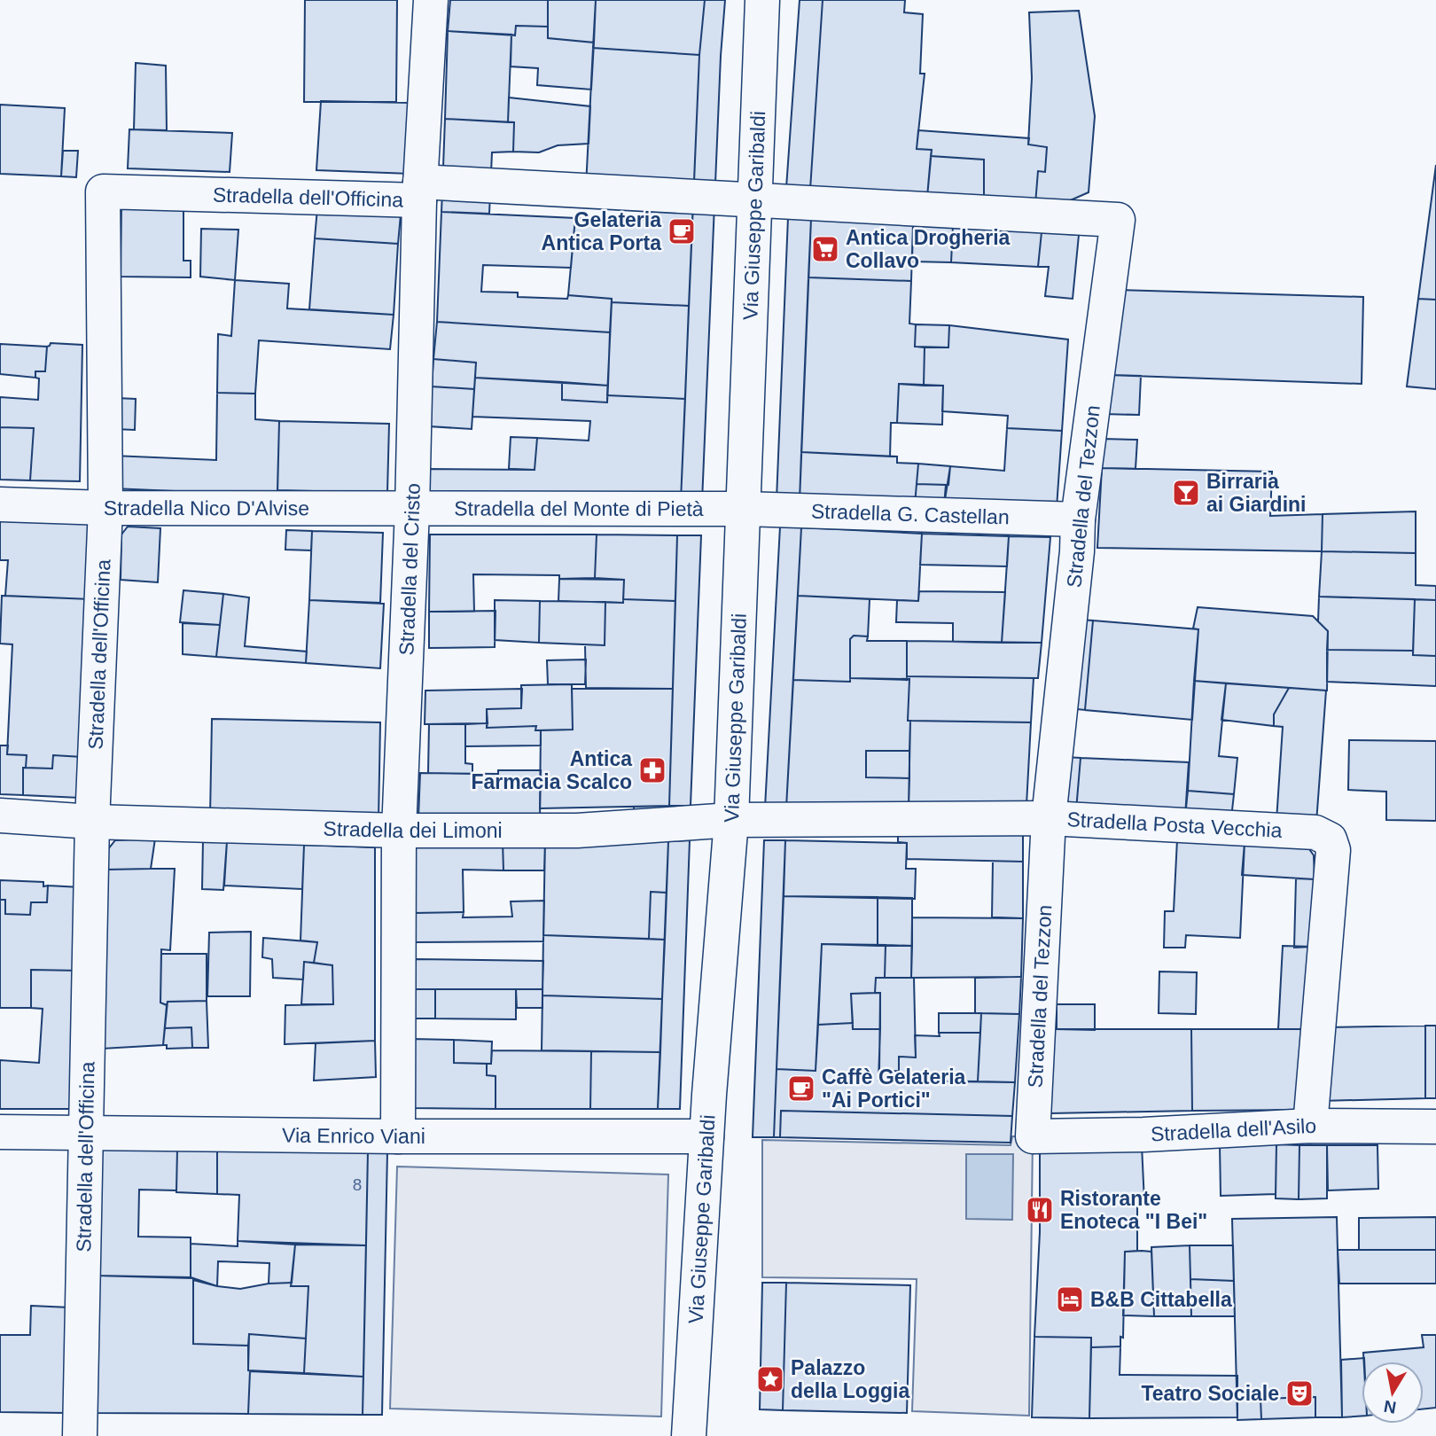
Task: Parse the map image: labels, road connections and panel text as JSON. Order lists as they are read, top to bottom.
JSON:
{
  "streets": {
    "street": [
      "Stradella dell'Officina",
      "Via Giuseppe Garibaldi",
      "Stradella del Tezzon",
      "Stradella Nico D'Alvise",
      "Stradella del Monte di Pietà",
      "Stradella G. Castellan",
      "Stradella del Cristo",
      "Stradella Posta Vecchia",
      "Stradella dei Limoni",
      "Stradella dell'Asilo",
      "Via Enrico Viani"
    ]
  },
  "crossings": [
    ["Stradella dell'Officina", "Stradella Nico D'Alvise"],
    ["Stradella dell'Officina", "Stradella del Cristo"],
    ["Stradella dell'Officina", "Stradella dei Limoni"],
    ["Stradella dell'Officina", "Via Enrico Viani"],
    ["Via Giuseppe Garibaldi", "Stradella del Tezzon"],
    ["Via Giuseppe Garibaldi", "Stradella del Monte di Pietà"],
    ["Via Giuseppe Garibaldi", "Stradella G. Castellan"],
    ["Via Giuseppe Garibaldi", "Stradella Posta Vecchia"],
    ["Via Giuseppe Garibaldi", "Stradella dei Limoni"],
    ["Via Giuseppe Garibaldi", "Via Enrico Viani"],
    ["Stradella del Tezzon", "Stradella G. Castellan"],
    ["Stradella del Tezzon", "Stradella Posta Vecchia"],
    ["Stradella del Tezzon", "Stradella dell'Asilo"],
    ["Stradella Nico D'Alvise", "Stradella del Monte di Pietà"],
    ["Stradella Nico D'Alvise", "Stradella del Cristo"],
    ["Stradella del Monte di Pietà", "Stradella G. Castellan"],
    ["Stradella del Monte di Pietà", "Stradella del Cristo"],
    ["Stradella del Cristo", "Stradella dei Limoni"],
    ["Stradella del Cristo", "Via Enrico Viani"],
    ["Stradella Posta Vecchia", "Stradella dei Limoni"],
    ["Stradella Posta Vecchia", "Stradella dell'Asilo"]
  ],
  "places": {
    "cafe": ["Gelateria Antica Porta", "Caffè Gelateria \"Ai Portici\""],
    "supermarket": ["Antica Drogheria Collavo"],
    "bar": ["Birraria ai Giardini"],
    "pharmacy": ["Antica Farmacia Scalco"],
    "restaurant": ["Ristorante Enoteca \"I Bei\""],
    "hotel": ["B&B Cittabella"],
    "place": ["Palazzo della Loggia"],
    "theatre": ["Teatro Sociale"]
  },
  "house_numbers": ["8"],
  "north": "bottom"
}
